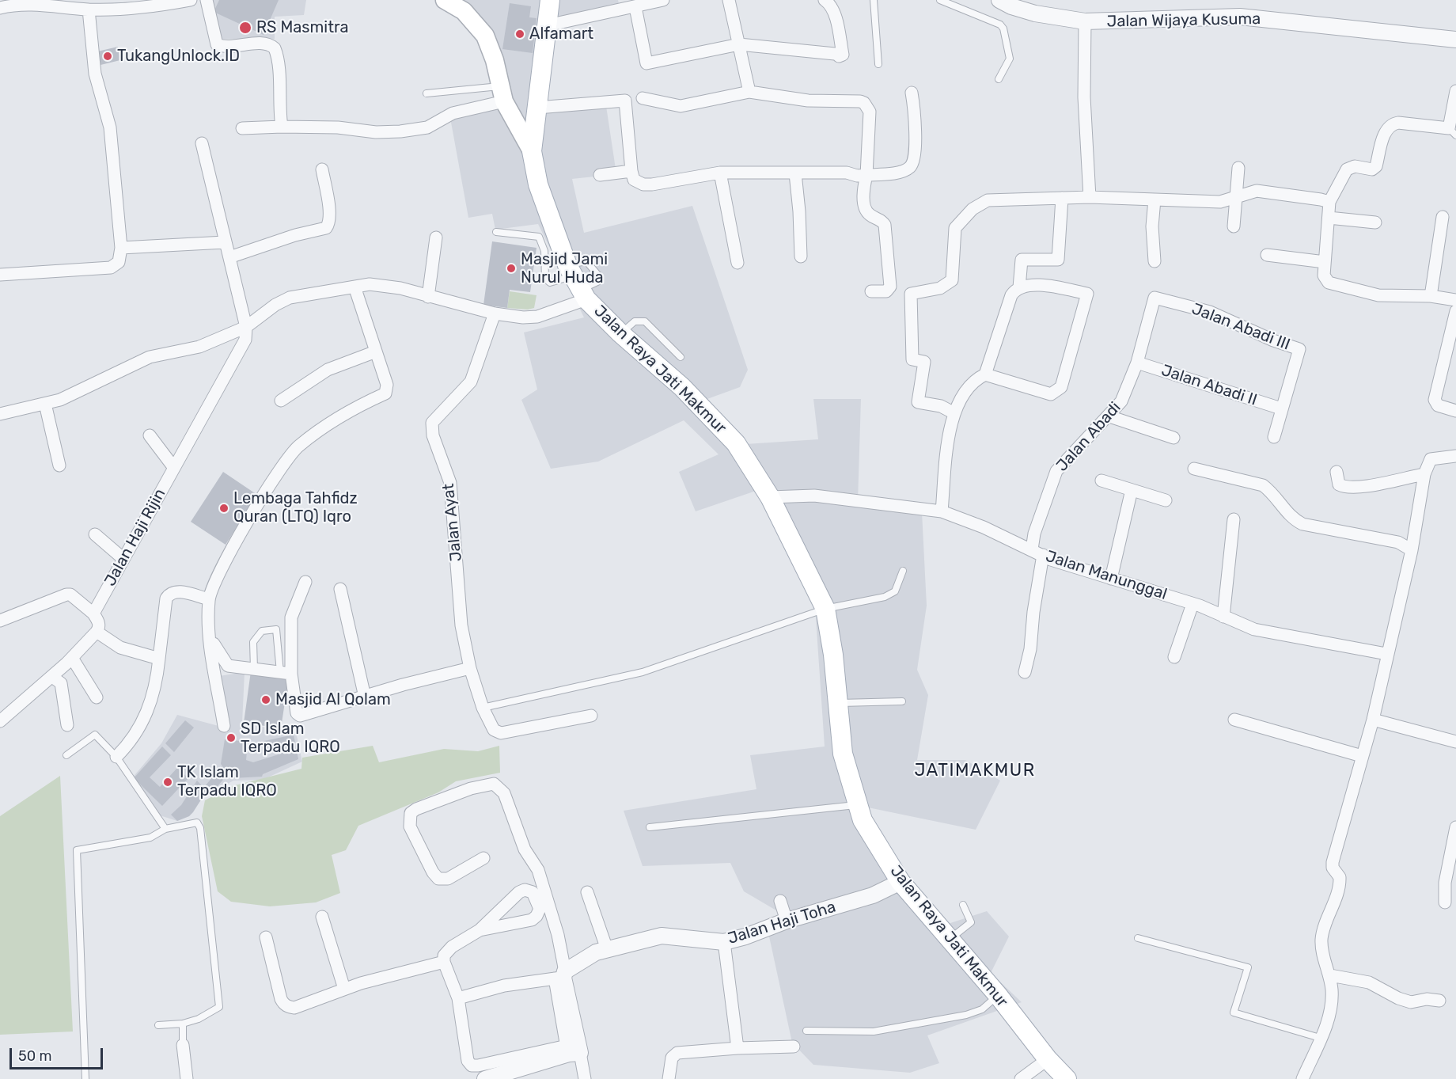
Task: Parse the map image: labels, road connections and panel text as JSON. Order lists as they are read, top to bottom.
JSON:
{
  "streets": {
    "main road": ["Jalan Raya Jati Makmur"],
    "street": [
      "Jalan Wijaya Kusuma",
      "Jalan Abadi III",
      "Jalan Abadi II",
      "Jalan Abadi",
      "Jalan Ayat",
      "Jalan Haji Rijin",
      "Jalan Manunggal",
      "Jalan Haji Toha"
    ]
  },
  "crossings": [
    ["Jalan Abadi III", "Jalan Abadi II"],
    ["Jalan Abadi III", "Jalan Abadi"],
    ["Jalan Raya Jati Makmur", "Jalan Manunggal"],
    ["Jalan Raya Jati Makmur", "Jalan Haji Toha"],
    ["Jalan Abadi II", "Jalan Abadi"],
    ["Jalan Abadi", "Jalan Manunggal"]
  ],
  "districts": ["JATIMAKMUR"],
  "places": [
    "RS Masmitra",
    "Alfamart",
    "TukangUnlock.ID",
    "Masjid Jami Nurul Huda",
    "Lembaga Tahfidz Quran (LTQ) Iqro",
    "Masjid Al Qolam",
    "SD Islam Terpadu IQRO",
    "TK Islam Terpadu IQRO"
  ],
  "scale_bar": "50 m"
}
